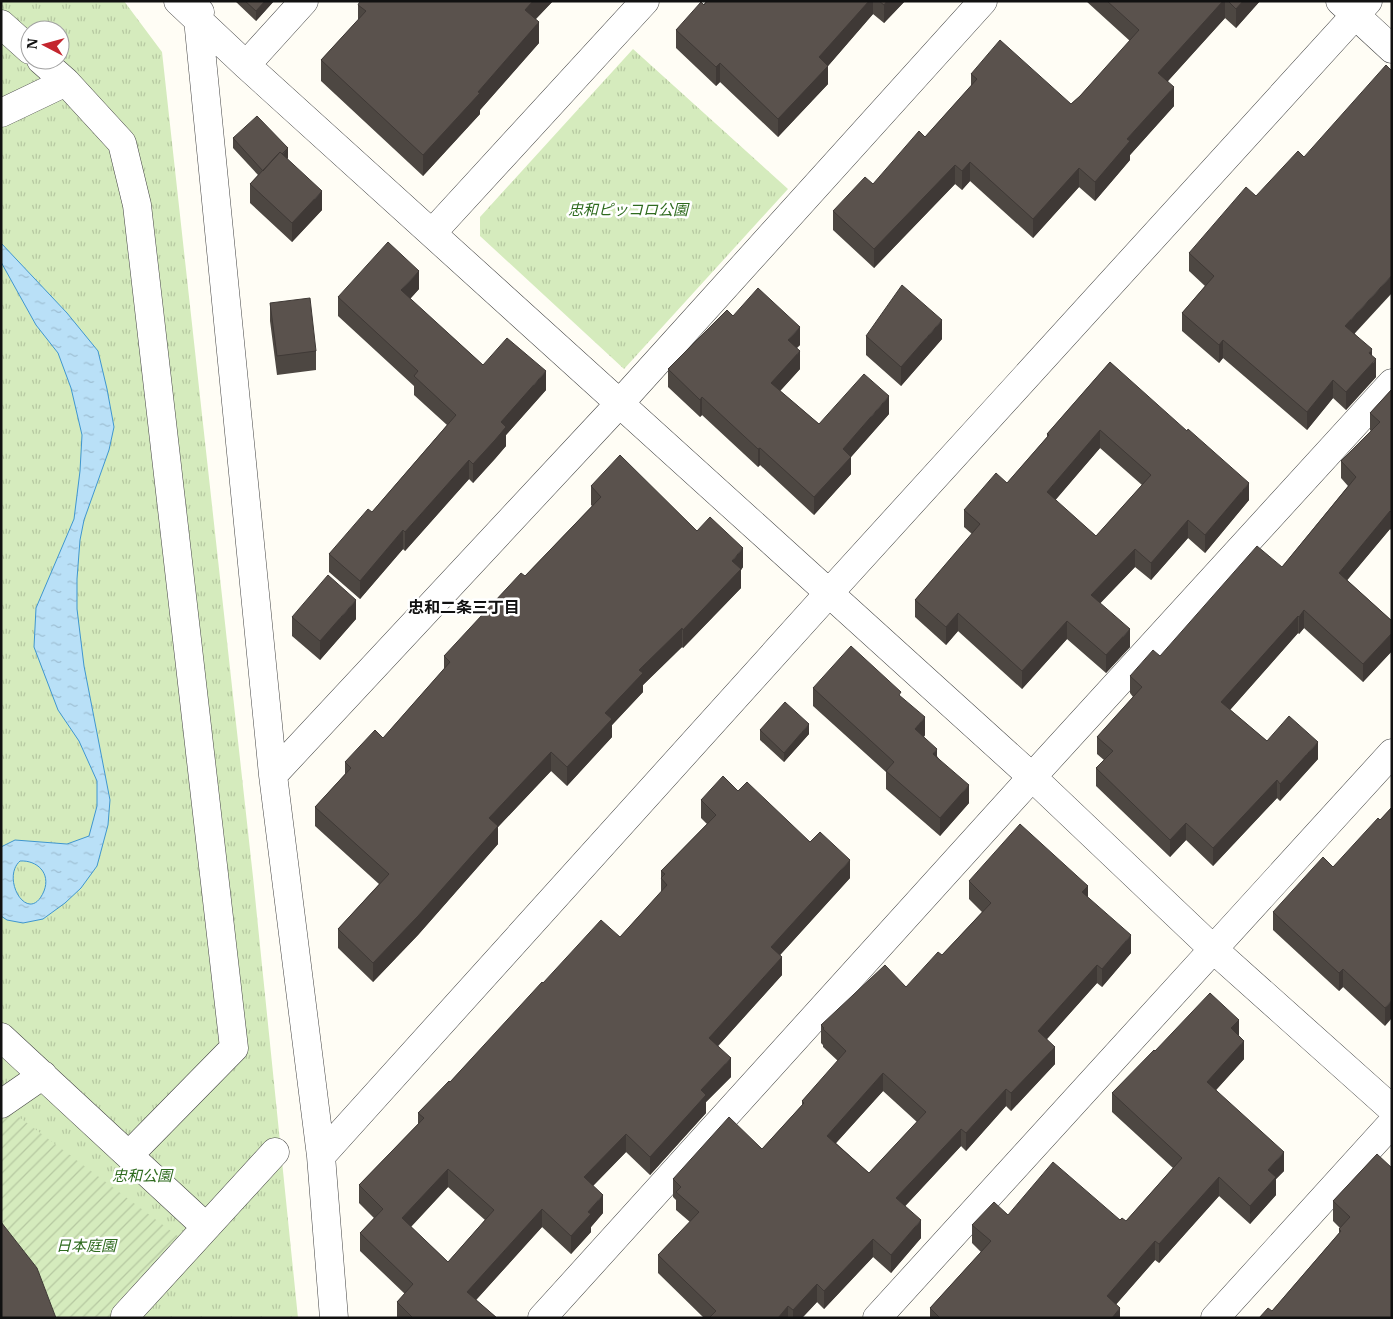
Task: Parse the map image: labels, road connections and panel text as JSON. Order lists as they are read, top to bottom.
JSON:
{
  "districts": ["忠和二条三丁目"],
  "parks": ["忠和ピッコロ公園", "忠和公園", "日本庭園"],
  "north": "left"
}
